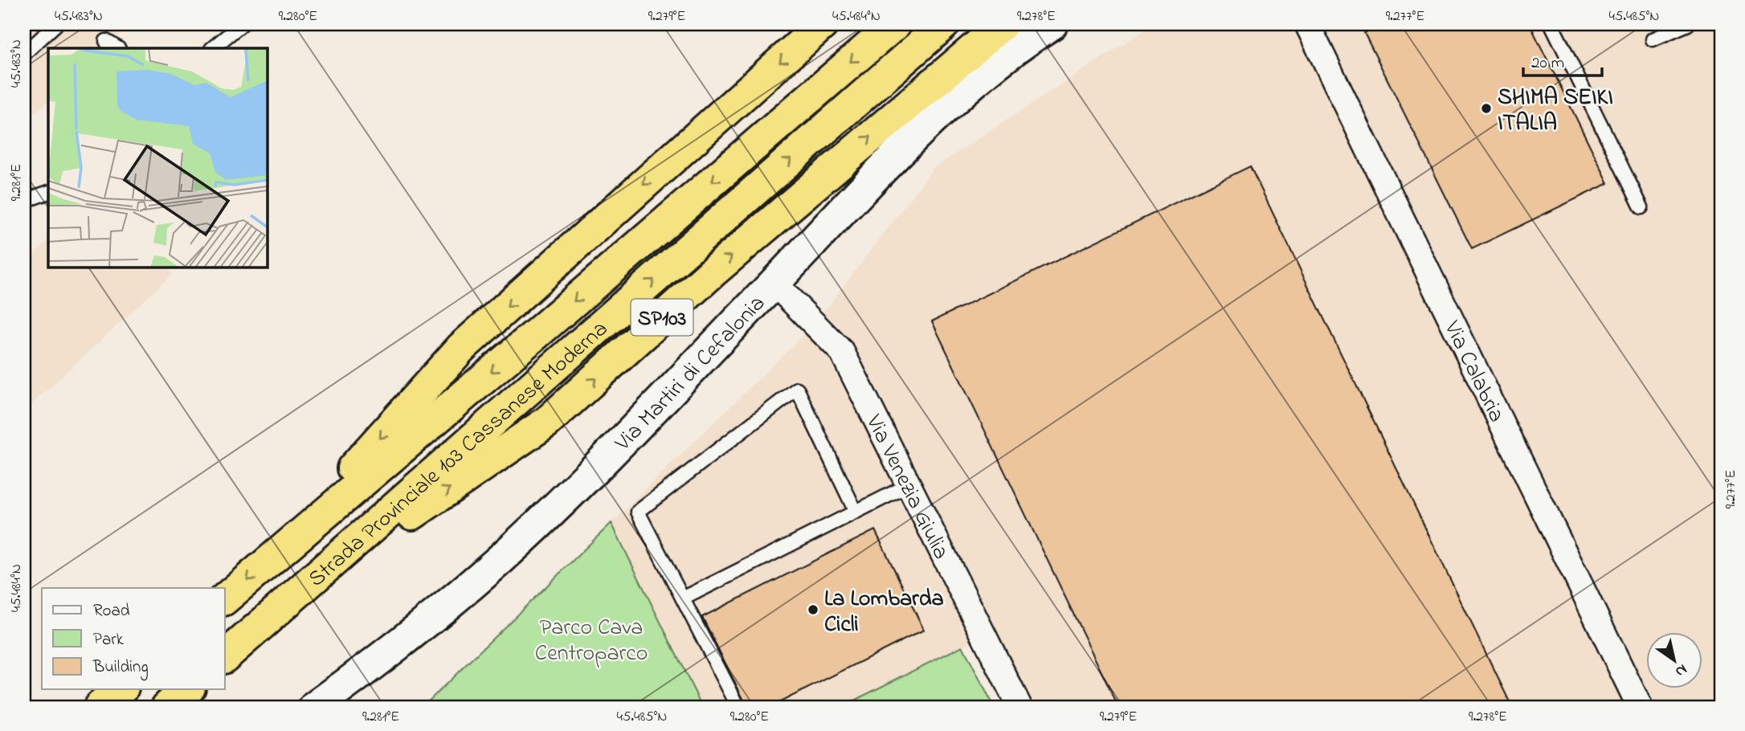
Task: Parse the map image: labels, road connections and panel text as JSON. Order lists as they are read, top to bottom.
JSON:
{
  "streets": {
    "highway": ["SP103", "Strada Provinciale 103 Cassanese Moderna"],
    "street": ["Via Calabria", "Via Martiri di Cefalonia", "Via Venezia Giulia"]
  },
  "crossings": [
    ["SP103", "Strada Provinciale 103 Cassanese Moderna"],
    ["Via Martiri di Cefalonia", "Via Venezia Giulia"]
  ],
  "parks": ["Parco Cava Centroparco"],
  "places": ["SHIMA SEIKI ITALIA", "La Lombarda Cicli"],
  "legend": ["Road", "Park", "Building"],
  "scale_bar": "20 m",
  "north": "bottom right",
  "coordinates": [
    "45.483°N",
    "9.280°E",
    "9.279°E",
    "45.484°N",
    "9.278°E",
    "9.277°E",
    "45.485°N",
    "9.281°E"
  ]
}
